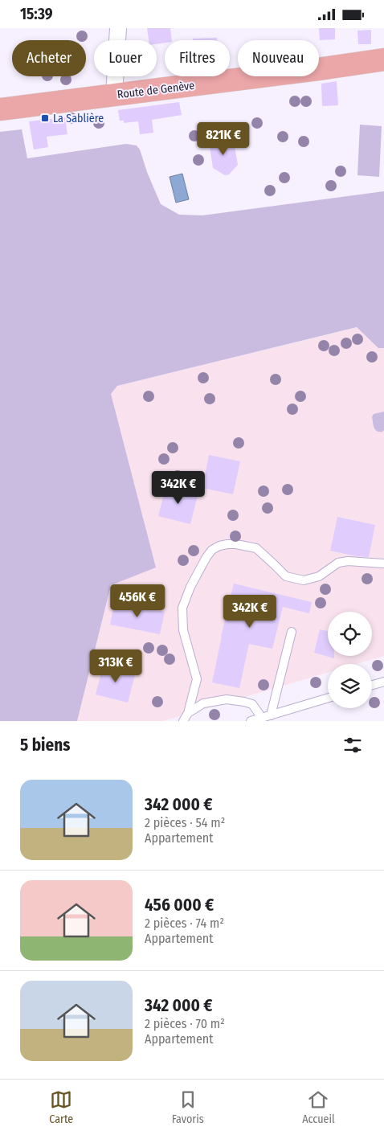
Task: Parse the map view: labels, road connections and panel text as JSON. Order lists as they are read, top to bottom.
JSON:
{
  "streets": {
    "main road": ["Route de Genève"]
  },
  "places": {
    "transit": ["La Sablière"]
  },
  "page": {
    "status": "15:39",
    "chip": [
      "Acheter",
      "Louer",
      "Filtres",
      "Nouveau"
    ],
    "price": [
      "821K €",
      "342K €",
      "456K €",
      "342K €",
      "313K €"
    ],
    "heading": "5 biens",
    "list": [
      {
        "name": "342 000 €",
        "note": "2 pièces · 54 m² · Appartement"
      },
      {
        "name": "456 000 €",
        "note": "2 pièces · 74 m² · Appartement"
      },
      {
        "name": "342 000 €",
        "note": "2 pièces · 70 m² · Appartement"
      }
    ],
    "tabs": ["Carte", "Favoris", "Accueil"]
  }
}
